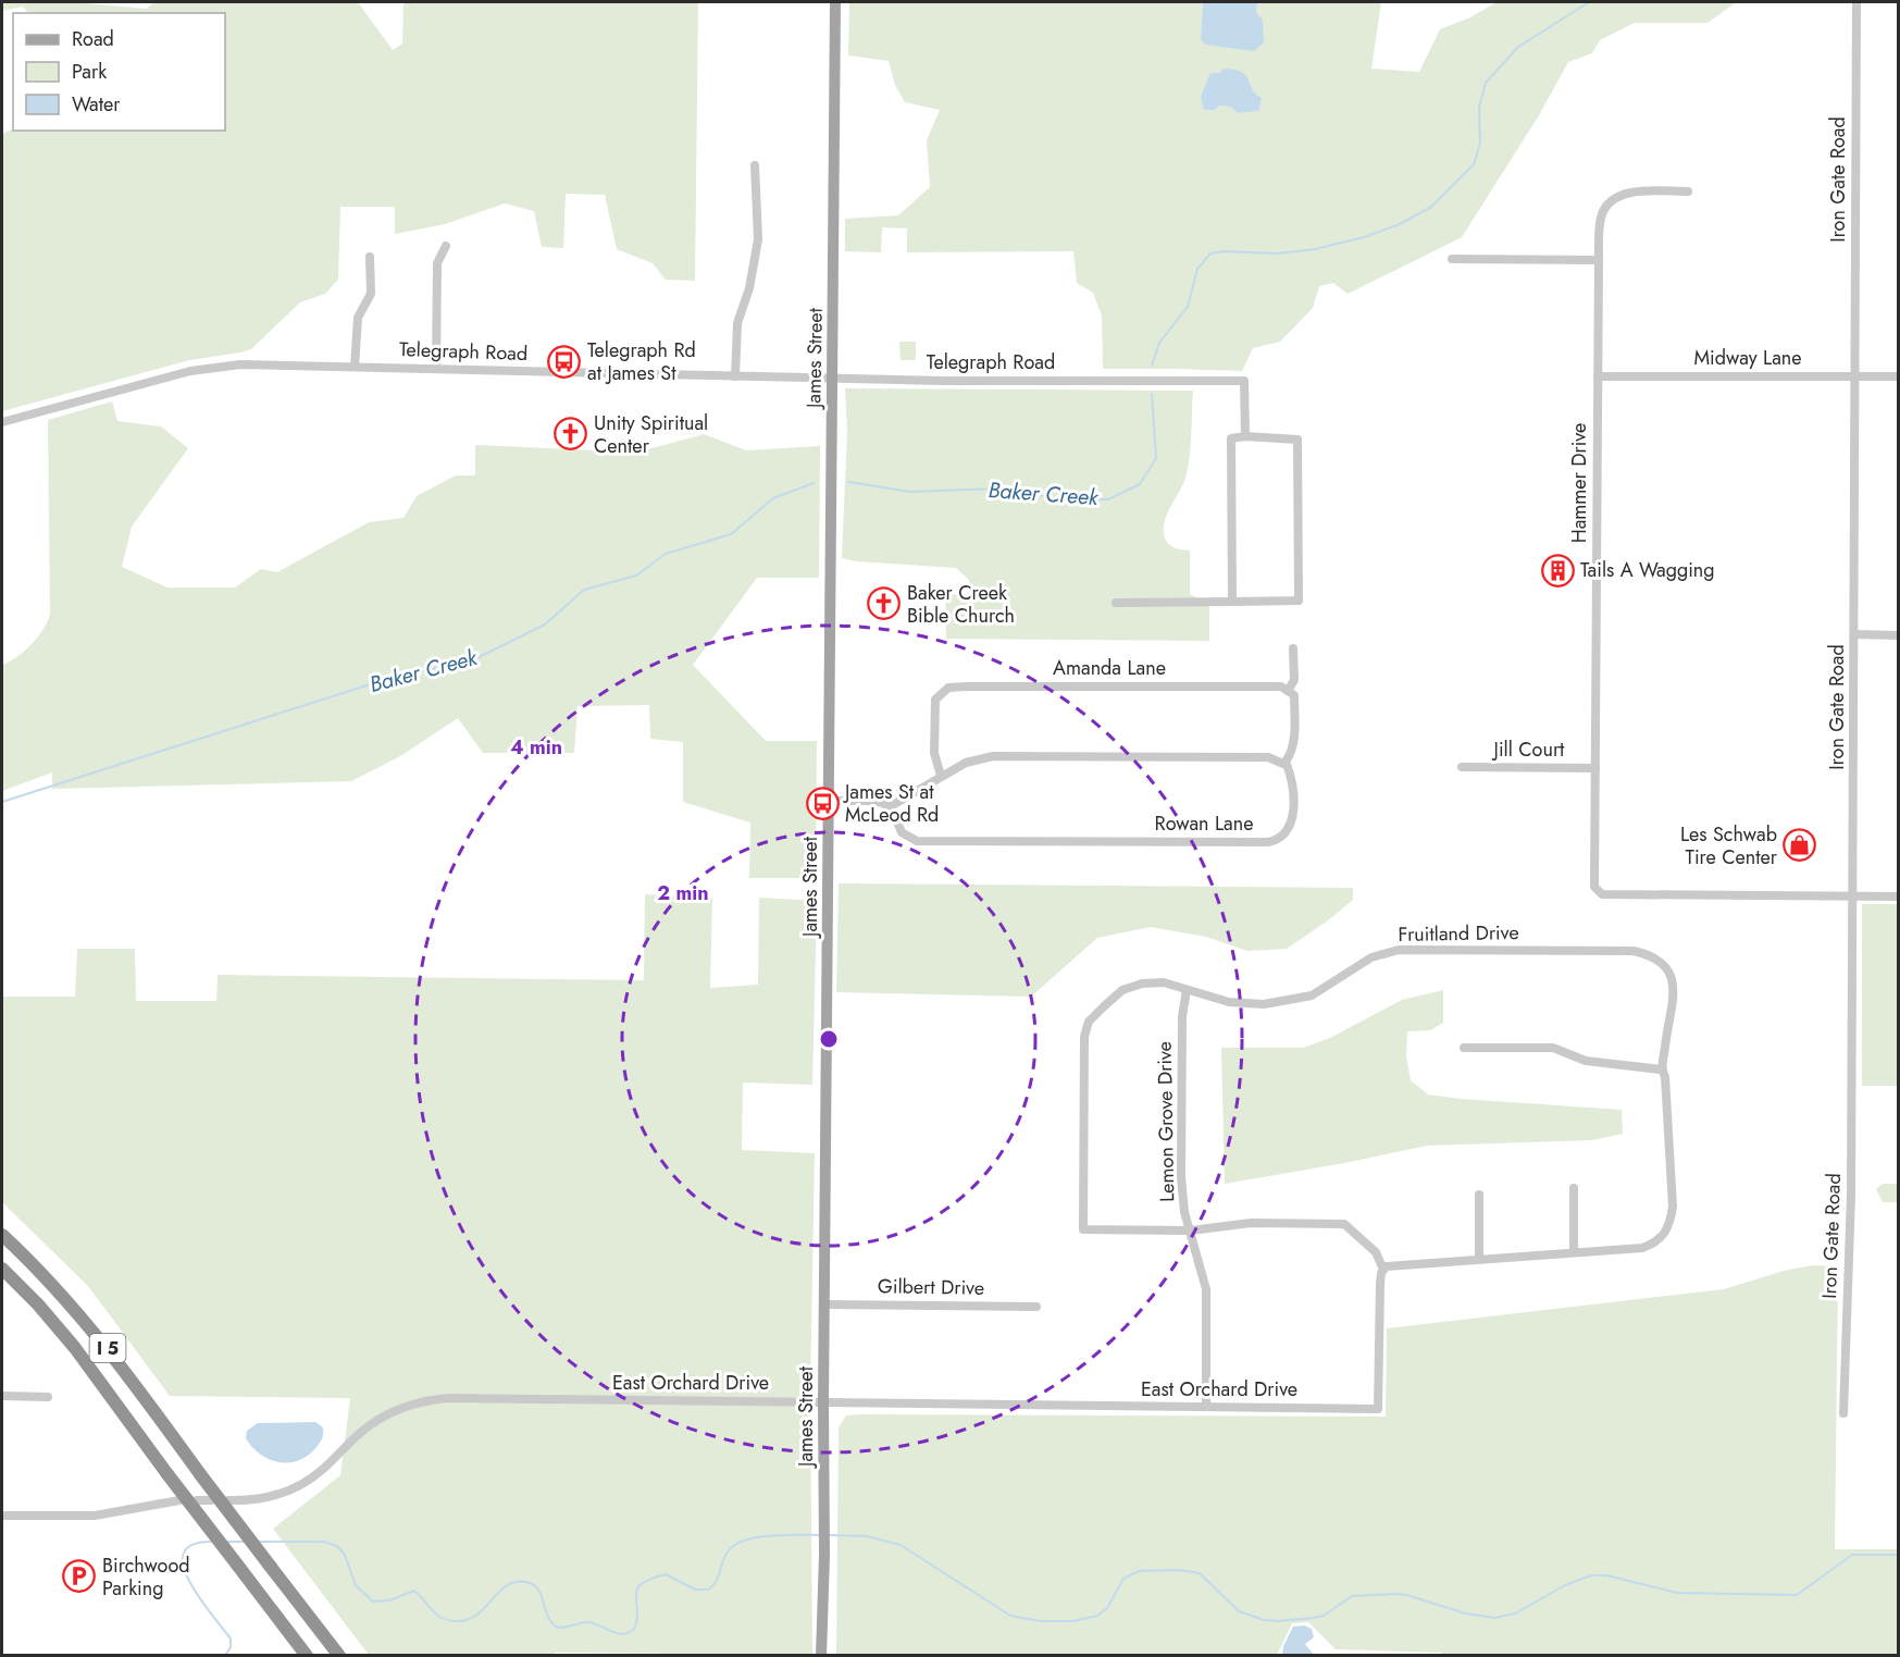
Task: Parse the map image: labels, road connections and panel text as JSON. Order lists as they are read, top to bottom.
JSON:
{
  "streets": {
    "highway": ["I 5"],
    "main road": ["James Street"],
    "street": [
      "Iron Gate Road",
      "Telegraph Road",
      "Midway Lane",
      "Hammer Drive",
      "Amanda Lane",
      "Jill Court",
      "Rowan Lane",
      "Fruitland Drive",
      "Lemon Grove Drive",
      "Gilbert Drive",
      "East Orchard Drive"
    ]
  },
  "crossings": [
    ["Iron Gate Road", "Midway Lane"],
    ["Iron Gate Road", "Hammer Drive"],
    ["Telegraph Road", "James Street"],
    ["James Street", "Gilbert Drive"],
    ["James Street", "East Orchard Drive"],
    ["Midway Lane", "Hammer Drive"],
    ["Hammer Drive", "Jill Court"],
    ["Fruitland Drive", "Lemon Grove Drive"],
    ["Fruitland Drive", "East Orchard Drive"],
    ["Lemon Grove Drive", "East Orchard Drive"]
  ],
  "water": ["Baker Creek"],
  "places": {
    "bus stop": ["Telegraph Rd at James St", "James St at McLeod Rd"],
    "church": ["Unity Spiritual Center", "Baker Creek Bible Church"],
    "building": ["Tails A Wagging"],
    "shop": ["Les Schwab Tire Center"],
    "parking": ["Birchwood Parking"]
  },
  "legend": ["Road", "Park", "Water"],
  "rings": ["4 min", "2 min"]
}
